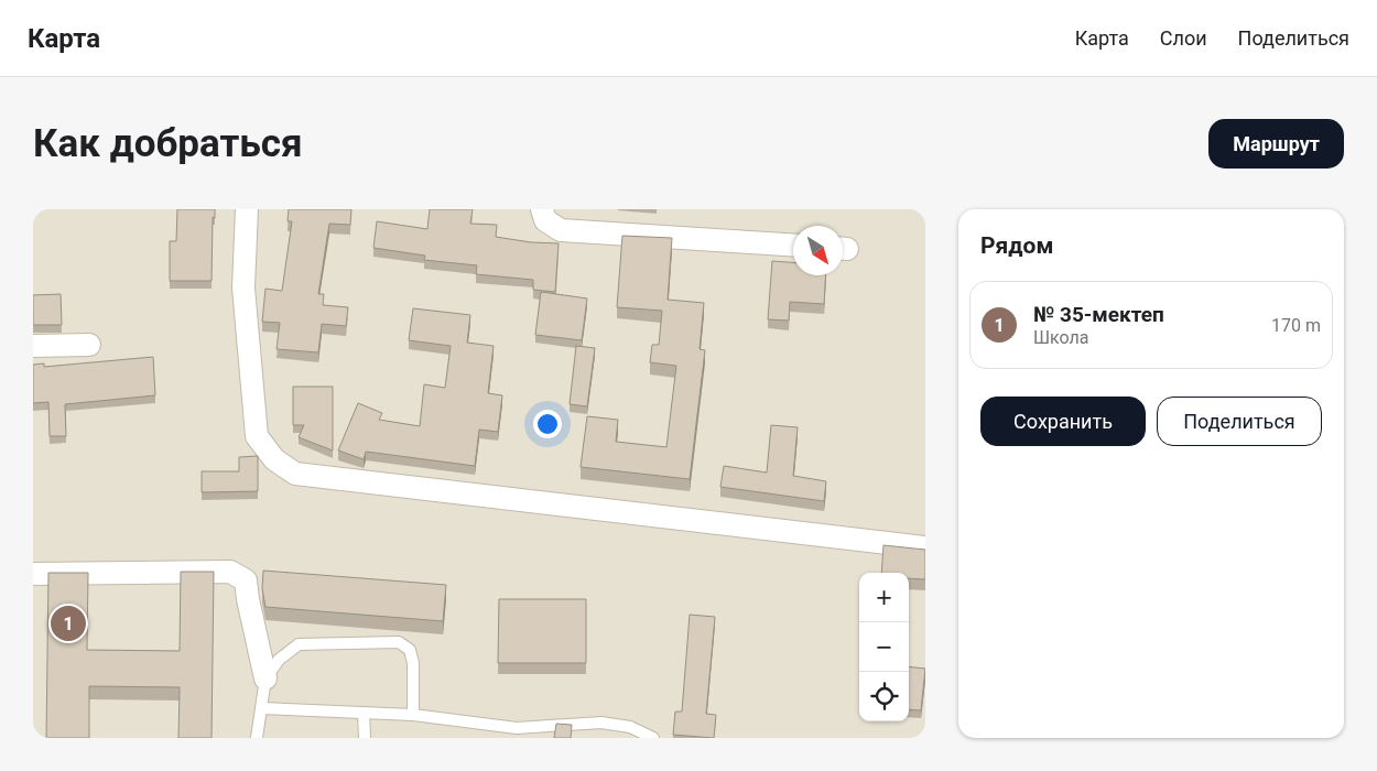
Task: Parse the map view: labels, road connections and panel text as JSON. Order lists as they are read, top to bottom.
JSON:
{
  "north": "bottom right",
  "page": {
    "header": "Карта",
    "nav": ["Карта", "Слои", "Поделиться"],
    "buttons": [
      "Маршрут",
      ["Сохранить", "Поделиться"]
    ],
    "title": "Как добраться",
    "heading": "Рядом",
    "list": [
      {
        "mark": "1",
        "name": "№ 35-мектеп",
        "note": "Школа",
        "value": "170 m"
      }
    ],
    "map_buttons": ["+", "−"],
    "pins": "1"
  }
}
